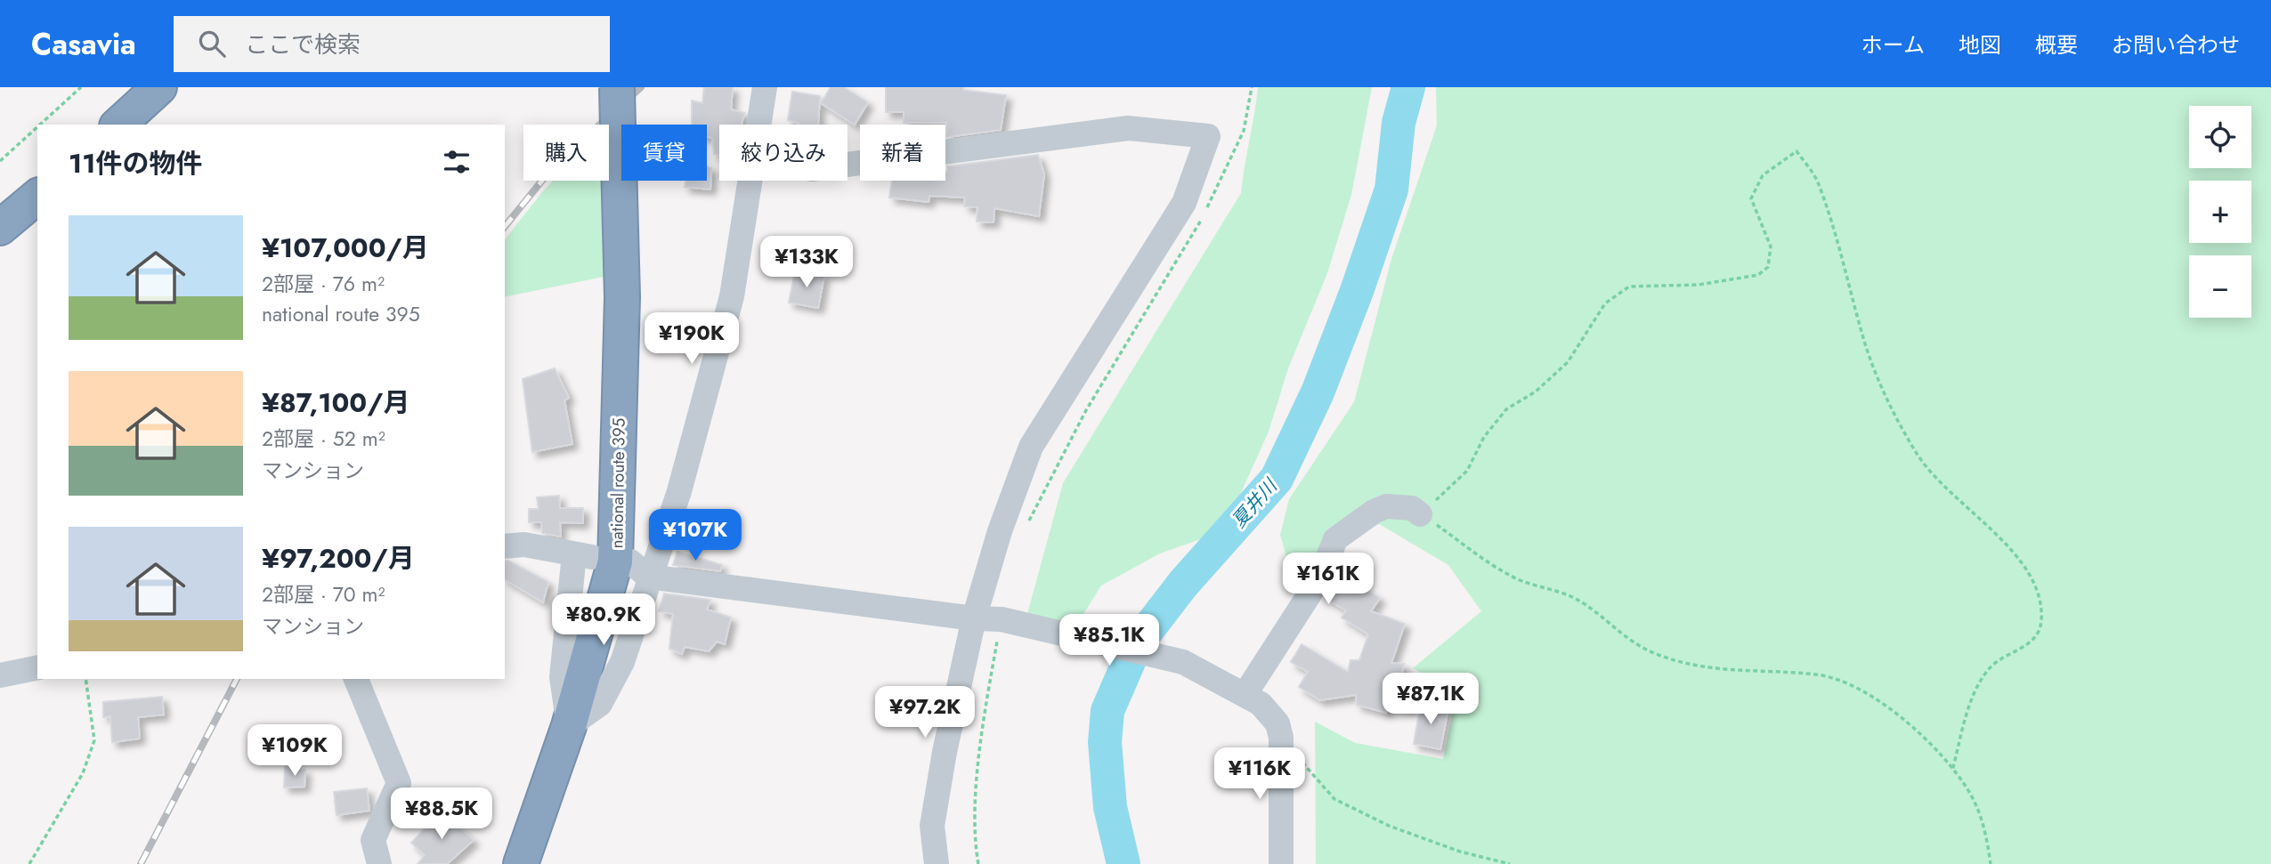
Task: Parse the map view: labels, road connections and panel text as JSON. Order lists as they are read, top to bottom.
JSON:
{
  "streets": {
    "highway": ["national route 395"]
  },
  "water": ["夏井川"],
  "page": {
    "header": "Casavia",
    "search": "ここで検索",
    "nav": [
      "ホーム",
      "地図",
      "概要",
      "お問い合わせ"
    ],
    "map_buttons": ["+", "−"],
    "chip": [
      "購入",
      "賃貸",
      "絞り込み",
      "新着"
    ],
    "heading": "11件の物件",
    "list": [
      {
        "name": "¥107,000/月",
        "note": "2部屋 · 76 m² · national route 395"
      },
      {
        "name": "¥87,100/月",
        "note": "2部屋 · 52 m² · マンション"
      },
      {
        "name": "¥97,200/月",
        "note": "2部屋 · 70 m² · マンション"
      }
    ],
    "price": [
      "¥133K",
      "¥190K",
      "¥107K",
      "¥161K",
      "¥80.9K",
      "¥85.1K",
      "¥87.1K",
      "¥97.2K",
      "¥109K",
      "¥116K",
      "¥88.5K"
    ]
  }
}
